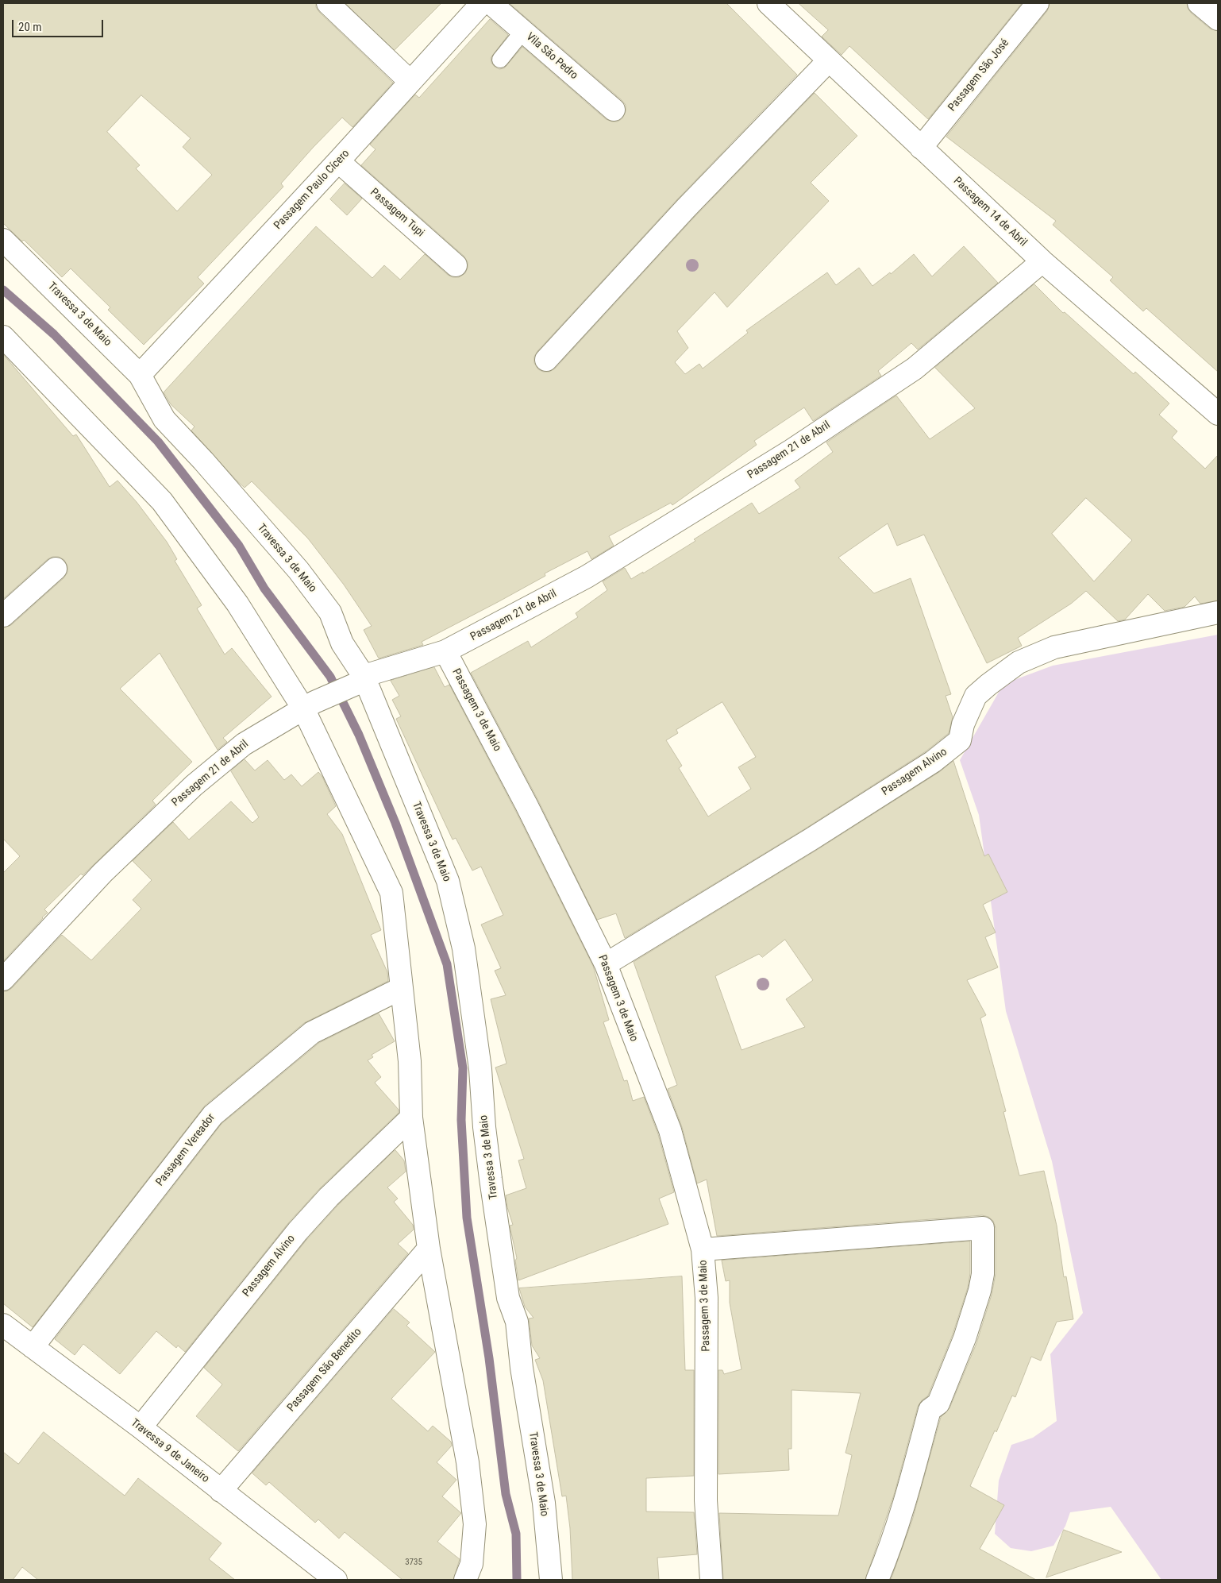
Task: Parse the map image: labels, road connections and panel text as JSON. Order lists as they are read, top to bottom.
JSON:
{
  "streets": {
    "street": [
      "Vila São Pedro",
      "Passagem São José",
      "Passagem Paulo Cícero",
      "Passagem 14 de Abril",
      "Passagem Tupi",
      "Travessa 3 de Maio",
      "Passagem 21 de Abril",
      "Passagem 3 de Maio",
      "Passagem Alvino",
      "Passagem Vereador",
      "Passagem São Benedito",
      "Travessa 9 de Janeiro"
    ]
  },
  "crossings": [
    ["Passagem São José", "Passagem 14 de Abril"],
    ["Passagem Paulo Cícero", "Passagem Tupi"],
    ["Passagem Paulo Cícero", "Travessa 3 de Maio"],
    ["Passagem 14 de Abril", "Passagem 21 de Abril"],
    ["Travessa 3 de Maio", "Passagem 21 de Abril"],
    ["Passagem 21 de Abril", "Passagem 3 de Maio"],
    ["Passagem 3 de Maio", "Passagem Alvino"],
    ["Passagem Alvino", "Travessa 9 de Janeiro"],
    ["Passagem Vereador", "Travessa 9 de Janeiro"],
    ["Passagem São Benedito", "Travessa 9 de Janeiro"]
  ],
  "house_numbers": ["3735"],
  "scale_bar": "20 m"
}
